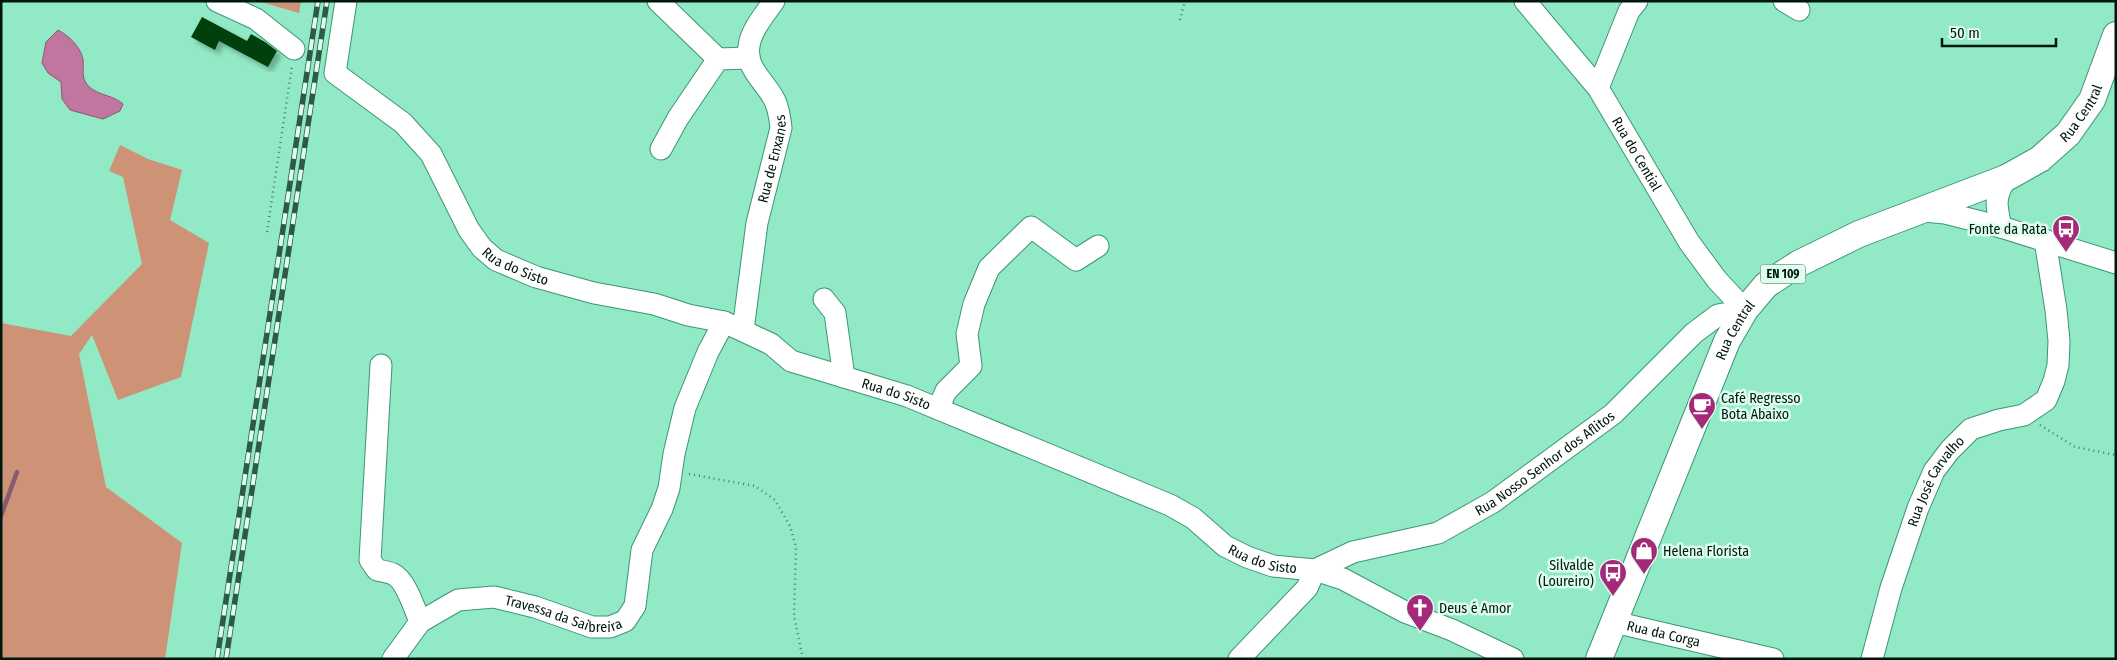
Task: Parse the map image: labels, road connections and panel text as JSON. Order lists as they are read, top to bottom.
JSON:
{
  "streets": {
    "main road": ["Rua Central", "EN 109"],
    "street": [
      "Rua do Cential",
      "Rua de Enxanes",
      "Rua do Sisto",
      "Rua Nosso Senhor dos Aflitos",
      "Rua José Carvalho",
      "Travessa da Saibreira",
      "Rua da Corga"
    ]
  },
  "crossings": [
    ["Rua Central", "Rua do Cential"],
    ["Rua Central", "Rua Nosso Senhor dos Aflitos"],
    ["Rua Central", "Rua da Corga"],
    ["Rua do Cential", "Rua Nosso Senhor dos Aflitos"],
    ["Rua de Enxanes", "Rua do Sisto"],
    ["Rua de Enxanes", "Travessa da Saibreira"],
    ["Rua do Sisto", "Rua Nosso Senhor dos Aflitos"],
    ["Rua do Sisto", "Travessa da Saibreira"]
  ],
  "places": {
    "bus stop": ["Fonte da Rata", "Silvalde (Loureiro)"],
    "cafe": ["Café Regresso Bota Abaixo"],
    "shop": ["Helena Florista"],
    "church": ["Deus é Amor"]
  },
  "scale_bar": "50 m"
}
